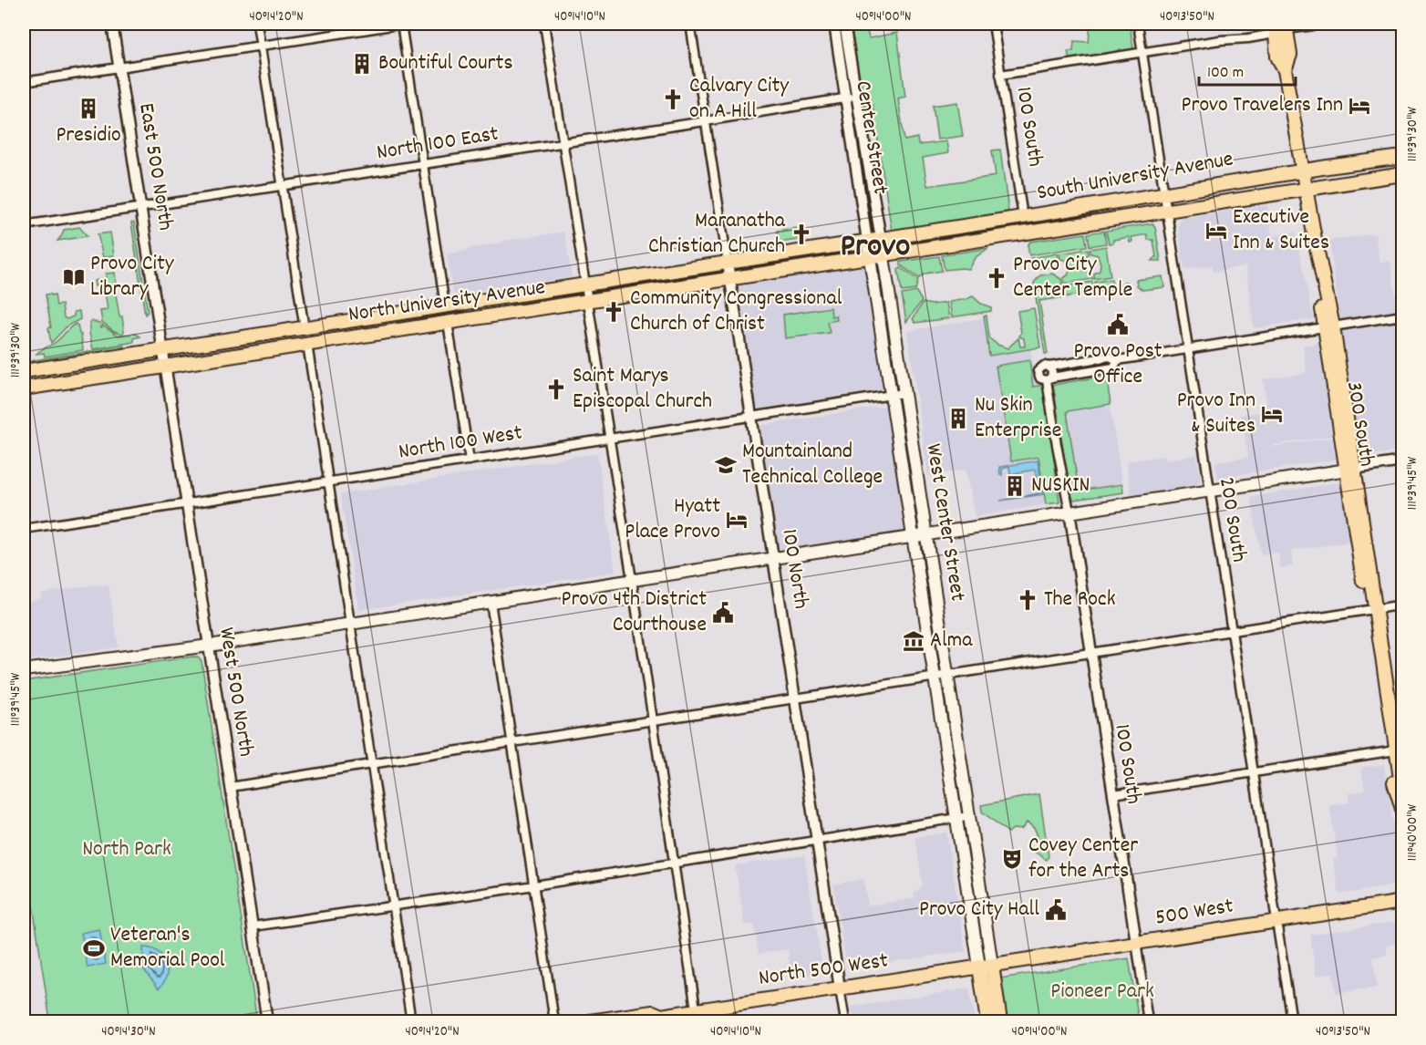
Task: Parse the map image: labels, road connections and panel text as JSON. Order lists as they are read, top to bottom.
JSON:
{
  "streets": {
    "main road": [
      "Center Street",
      "South University Avenue",
      "North University Avenue",
      "300 South",
      "West Center Street",
      "500 West",
      "North 500 West"
    ],
    "street": [
      "100 South",
      "North 100 East",
      "East 500 North",
      "North 100 West",
      "200 South",
      "100 North",
      "West 500 North"
    ]
  },
  "crossings": [
    ["100 South", "South University Avenue"],
    ["100 South", "500 West"],
    ["Center Street", "North 100 East"],
    ["Center Street", "South University Avenue"],
    ["Center Street", "North University Avenue"],
    ["Center Street", "West Center Street"],
    ["North 100 East", "East 500 North"],
    ["North 100 East", "100 North"],
    ["East 500 North", "North University Avenue"],
    ["East 500 North", "West 500 North"],
    ["South University Avenue", "North University Avenue"],
    ["South University Avenue", "300 South"],
    ["South University Avenue", "200 South"],
    ["South University Avenue", "West Center Street"],
    ["North University Avenue", "West Center Street"],
    ["North University Avenue", "100 North"],
    ["North University Avenue", "West 500 North"],
    ["North 100 West", "West Center Street"],
    ["North 100 West", "100 North"],
    ["North 100 West", "West 500 North"],
    ["200 South", "500 West"],
    ["West Center Street", "500 West"],
    ["West Center Street", "North 500 West"],
    ["100 North", "North 500 West"],
    ["500 West", "North 500 West"]
  ],
  "districts": ["Provo"],
  "parks": ["North Park", "Pioneer Park"],
  "places": {
    "building": [
      "Bountiful Courts",
      "Presidio",
      "Nu Skin Enterprise",
      "NUSKIN"
    ],
    "church": [
      "Calvary City on A Hill",
      "Maranatha Christian Church",
      "Provo City Center Temple",
      "Community Congressional Church of Christ",
      "Saint Marys Episcopal Church",
      "The Rock"
    ],
    "hotel": [
      "Provo Travelers Inn",
      "Executive Inn & Suites",
      "Provo Inn & Suites",
      "Hyatt Place Provo"
    ],
    "library": ["Provo City Library"],
    "public building": ["Provo Post Office", "Provo 4th District Courthouse", "Provo City Hall"],
    "school or university": ["Mountainland Technical College"],
    "museum": ["Alma"],
    "theatre": ["Covey Center for the Arts"],
    "sports": ["Veteran's Memorial Pool"]
  },
  "scale_bar": "100 m",
  "coordinates": [
    "40°14'20\"N",
    "40°14'10\"N",
    "40°14'00\"N",
    "40°13'50\"N",
    "111°39'30\"W",
    "111°39'45\"W",
    "111°40'00\"W",
    "40°14'30\"N"
  ]
}
